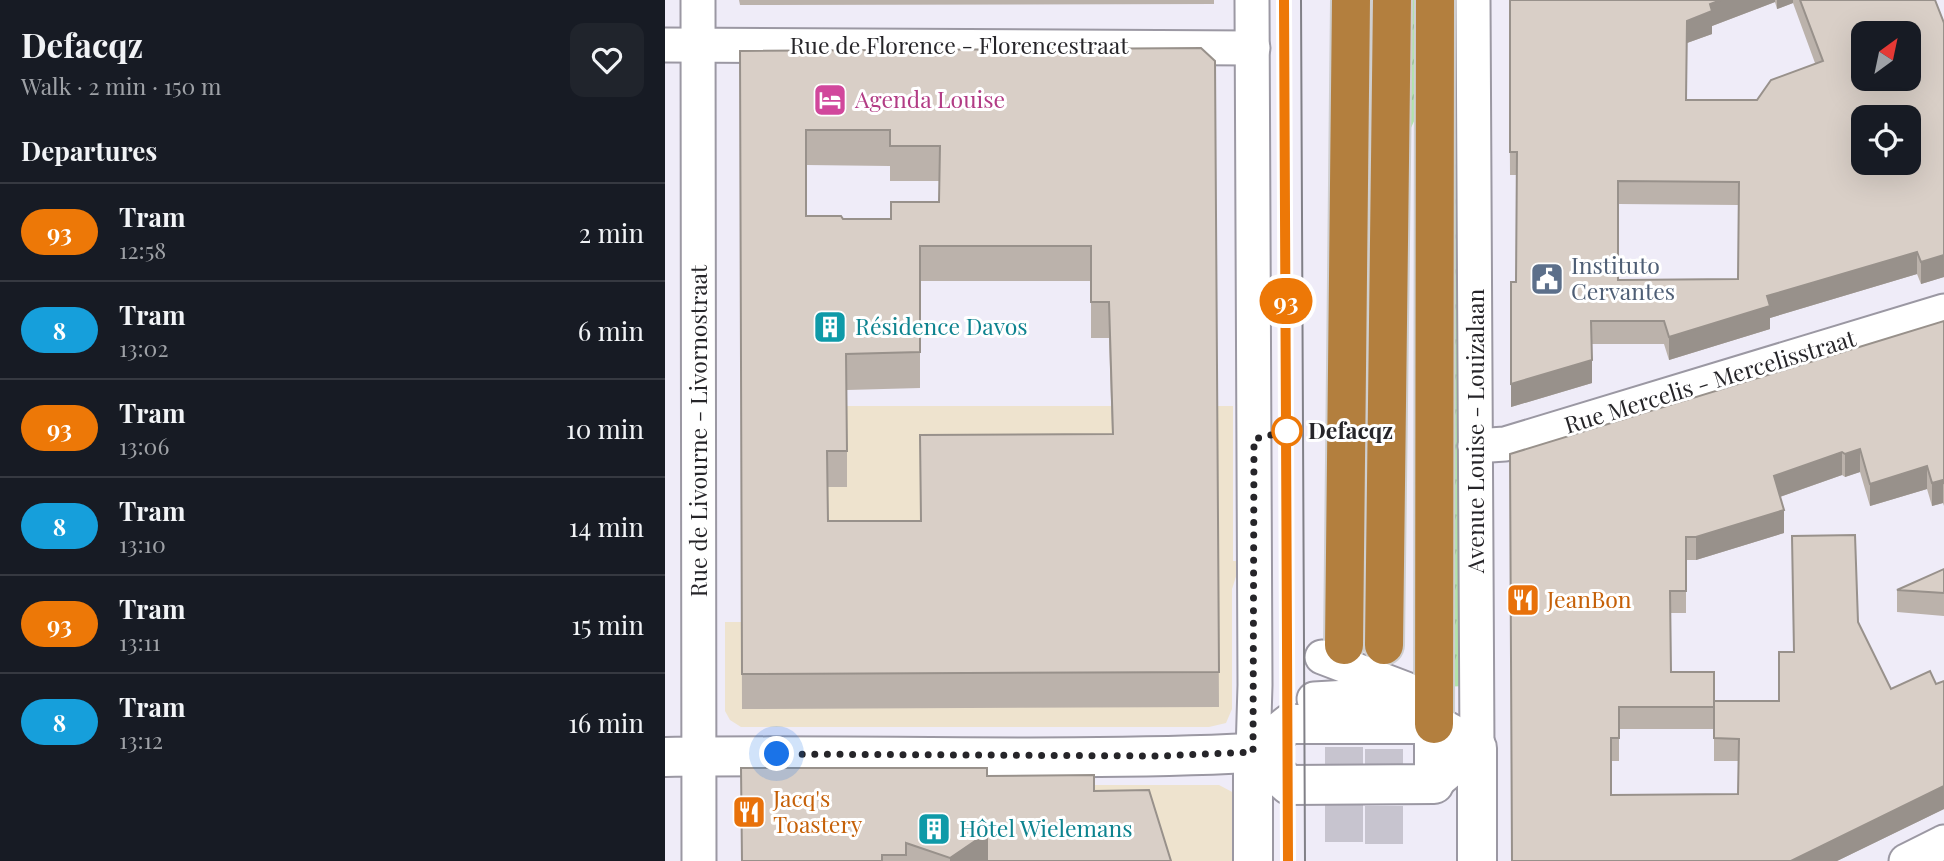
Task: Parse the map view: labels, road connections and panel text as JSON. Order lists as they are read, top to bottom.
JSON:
{
  "streets": {
    "street": [
      "Rue de Florence - Florencestraat",
      "Rue Mercelis - Mercelisstraat",
      "Rue de Livourne - Livornostraat",
      "Avenue Louise - Louizalaan"
    ]
  },
  "crossings": [
    ["Rue de Florence - Florencestraat", "Rue de Livourne - Livornostraat"],
    ["Rue Mercelis - Mercelisstraat", "Avenue Louise - Louizalaan"]
  ],
  "places": {
    "hotel": ["Agenda Louise"],
    "public building": ["Instituto Cervantes"],
    "building": ["Résidence Davos", "Hôtel Wielemans"],
    "other": ["Defacqz"],
    "restaurant": ["JeanBon", "Jacq's Toastery"]
  },
  "lines": ["tram line 93"],
  "north": "top right",
  "page": {
    "heading": [
      ["Defacqz", "Walk · 2 min · 150 m"],
      "Departures"
    ],
    "on_map": "93",
    "list": [
      {
        "mark": "93",
        "name": "Tram",
        "note": "12:58",
        "value": "2 min"
      },
      {
        "mark": "8",
        "name": "Tram",
        "note": "13:02",
        "value": "6 min"
      },
      {
        "mark": "93",
        "name": "Tram",
        "note": "13:06",
        "value": "10 min"
      },
      {
        "mark": "8",
        "name": "Tram",
        "note": "13:10",
        "value": "14 min"
      },
      {
        "mark": "93",
        "name": "Tram",
        "note": "13:11",
        "value": "15 min"
      },
      {
        "mark": "8",
        "name": "Tram",
        "note": "13:12",
        "value": "16 min"
      }
    ]
  }
}
